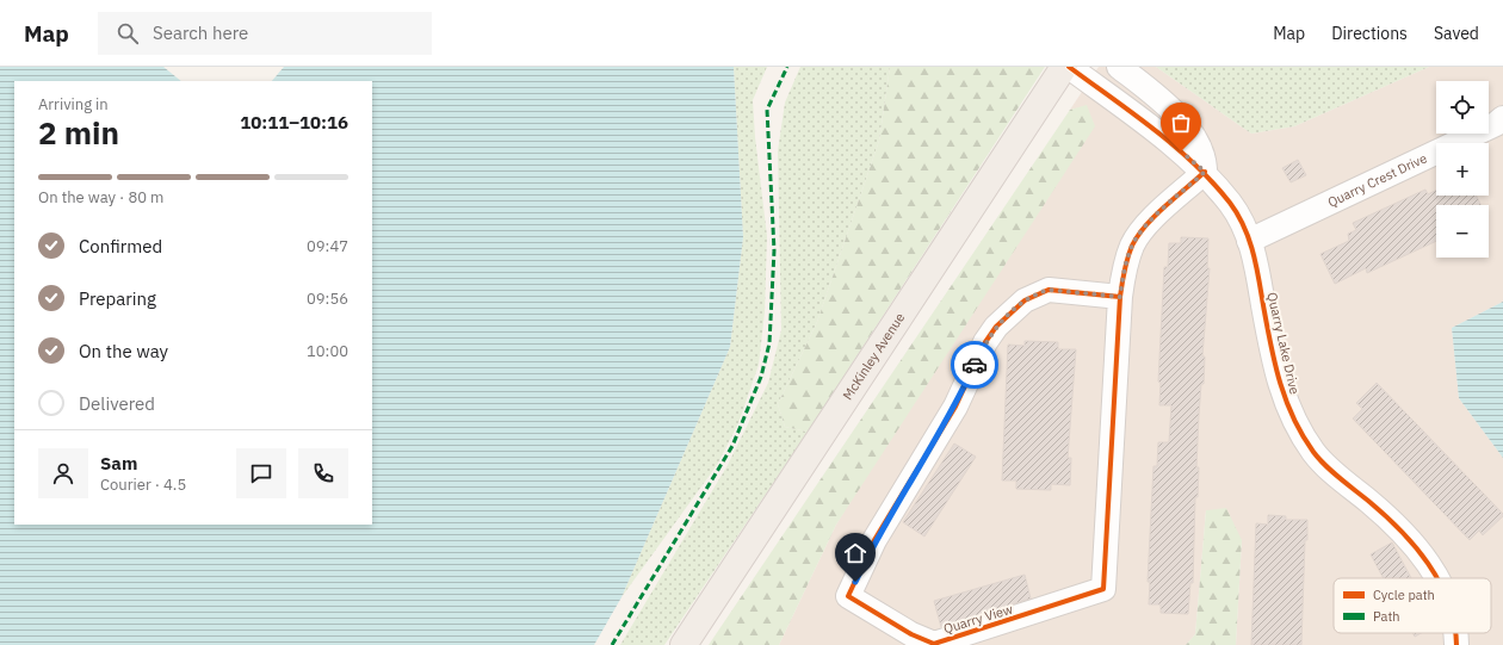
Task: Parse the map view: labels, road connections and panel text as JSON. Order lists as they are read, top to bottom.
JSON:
{
  "streets": {
    "main road": ["McKinley Avenue"],
    "street": ["Quarry Crest Drive", "Quarry Lake Drive", "Quarry View"]
  },
  "crossings": [
    ["Quarry Crest Drive", "Quarry Lake Drive"],
    ["Quarry Lake Drive", "Quarry View"]
  ],
  "legend": ["Cycle path", "Path"],
  "page": {
    "header": "Map",
    "search": "Search here",
    "nav": ["Map", "Directions", "Saved"],
    "map_buttons": ["+", "−"],
    "heading": ["2 min", "Arriving in", "10:11–10:16"],
    "panel": ["Sam", "Courier · 4.5"],
    "bar": "On the way · 80 m",
    "list": [
      ["Confirmed", "09:47"],
      ["Preparing", "09:56"],
      ["On the way", "10:00"],
      "Delivered"
    ]
  }
}
